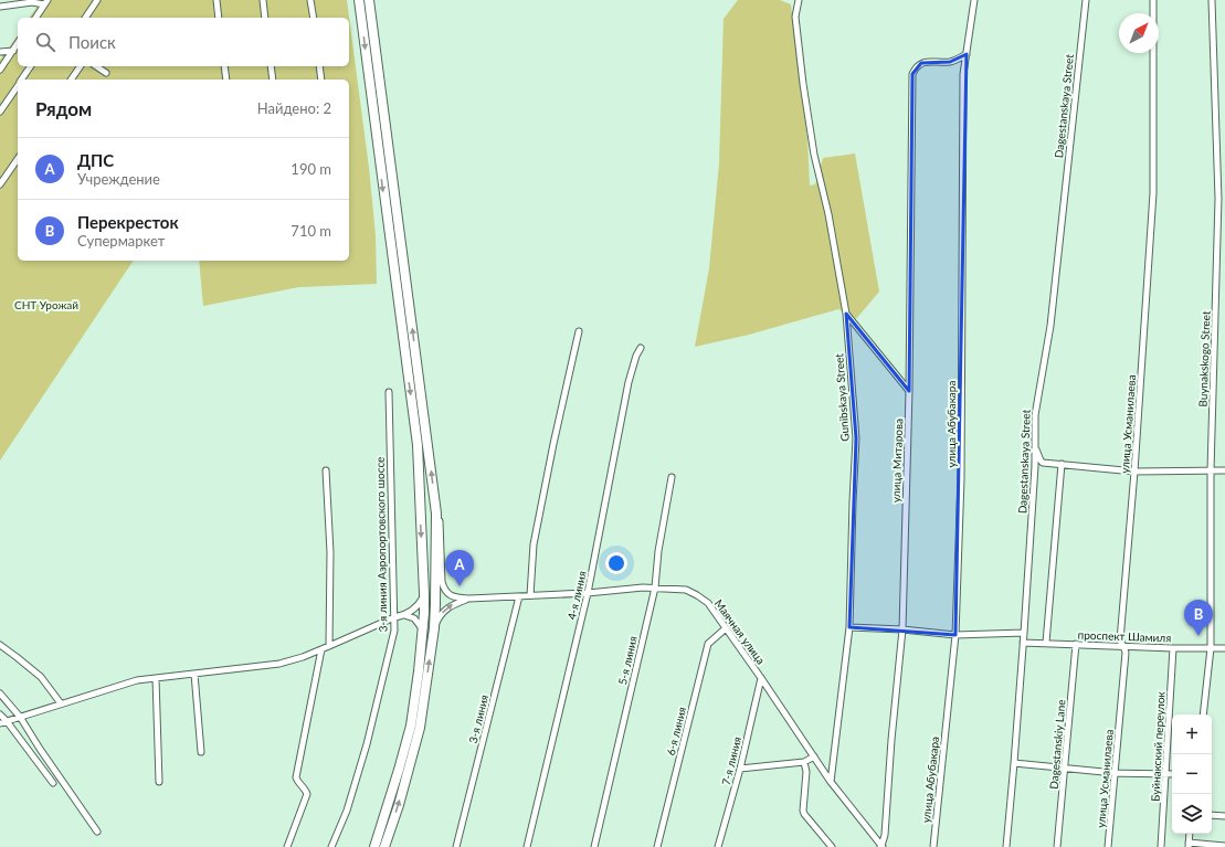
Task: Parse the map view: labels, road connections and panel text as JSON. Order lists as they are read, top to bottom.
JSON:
{
  "streets": {
    "street": [
      "Dagestanskaya Street",
      "Buynakskogo Street",
      "Gunibskaya Street",
      "улица Абубакара",
      "улица Усманилаева",
      "улица Митарова",
      "3-я линия Аэропортовского шоссе",
      "4-я линия",
      "Маячная улица",
      "проспект Шамиля",
      "5-я линия",
      "3-я линия",
      "6-я линия",
      "Dagestanskiy Lane",
      "Буйнакский переулок",
      "7-я линия"
    ]
  },
  "crossings": [
    ["Dagestanskaya Street", "проспект Шамиля"],
    ["Buynakskogo Street", "проспект Шамиля"],
    ["Gunibskaya Street", "Маячная улица"],
    ["улица Абубакара", "улица Митарова"],
    ["улица Усманилаева", "проспект Шамиля"],
    ["улица Митарова", "Маячная улица"],
    ["4-я линия", "Маячная улица"],
    ["Маячная улица", "5-я линия"],
    ["Маячная улица", "3-я линия"],
    ["Маячная улица", "6-я линия"],
    ["Маячная улица", "7-я линия"],
    ["проспект Шамиля", "Dagestanskiy Lane"],
    ["проспект Шамиля", "Буйнакский переулок"]
  ],
  "parks": ["СНТ Урожай"],
  "north": "top right",
  "page": {
    "search": "Поиск",
    "heading": ["Рядом", "Найдено: 2"],
    "list": [
      {
        "mark": "A",
        "name": "ДПС",
        "note": "Учреждение",
        "value": "190 m"
      },
      {
        "mark": "B",
        "name": "Перекресток",
        "note": "Супермаркет",
        "value": "710 m"
      }
    ],
    "pins": ["A", "B"],
    "map_buttons": ["+", "−"]
  }
}
